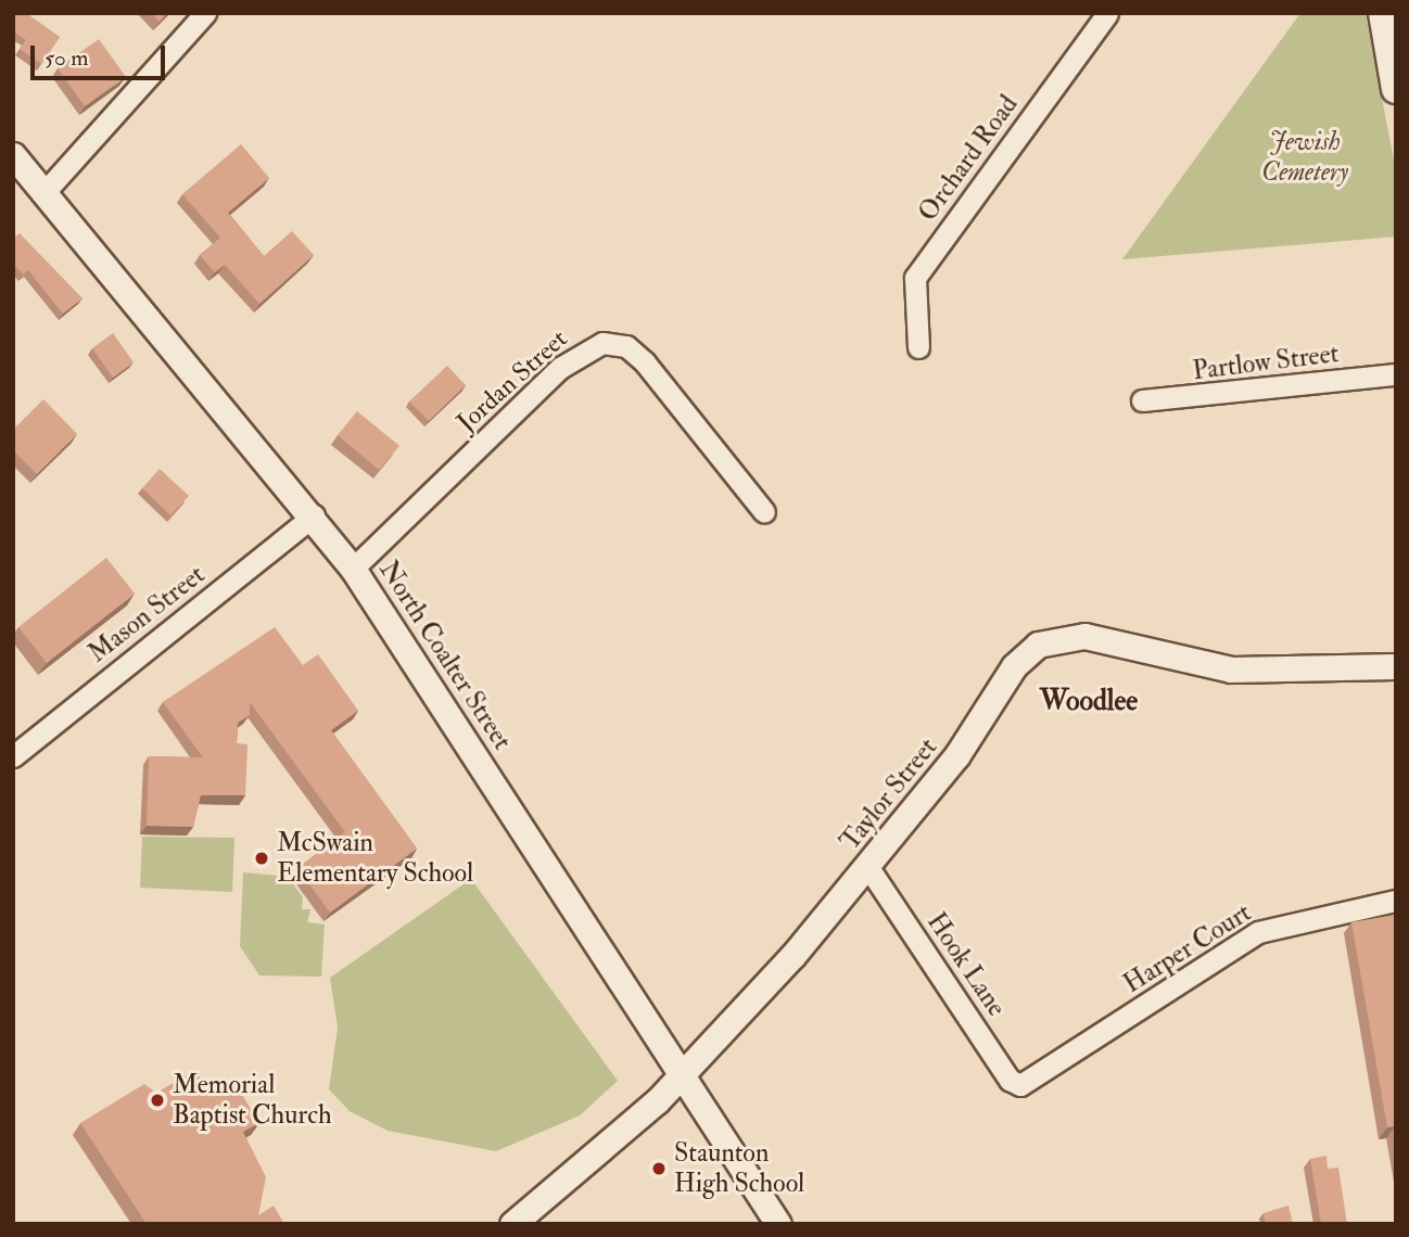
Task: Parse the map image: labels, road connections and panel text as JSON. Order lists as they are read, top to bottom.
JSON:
{
  "streets": {
    "street": [
      "Orchard Road",
      "Partlow Street",
      "Jordan Street",
      "Mason Street",
      "North Coalter Street",
      "Taylor Street",
      "Harper Court",
      "Hook Lane"
    ]
  },
  "crossings": [
    ["Jordan Street", "North Coalter Street"],
    ["Mason Street", "North Coalter Street"],
    ["North Coalter Street", "Taylor Street"],
    ["Taylor Street", "Hook Lane"],
    ["Harper Court", "Hook Lane"]
  ],
  "districts": ["Woodlee"],
  "parks": ["Jewish Cemetery"],
  "places": ["McSwain Elementary School", "Memorial Baptist Church", "Staunton High School"],
  "scale_bar": "50 m"
}
